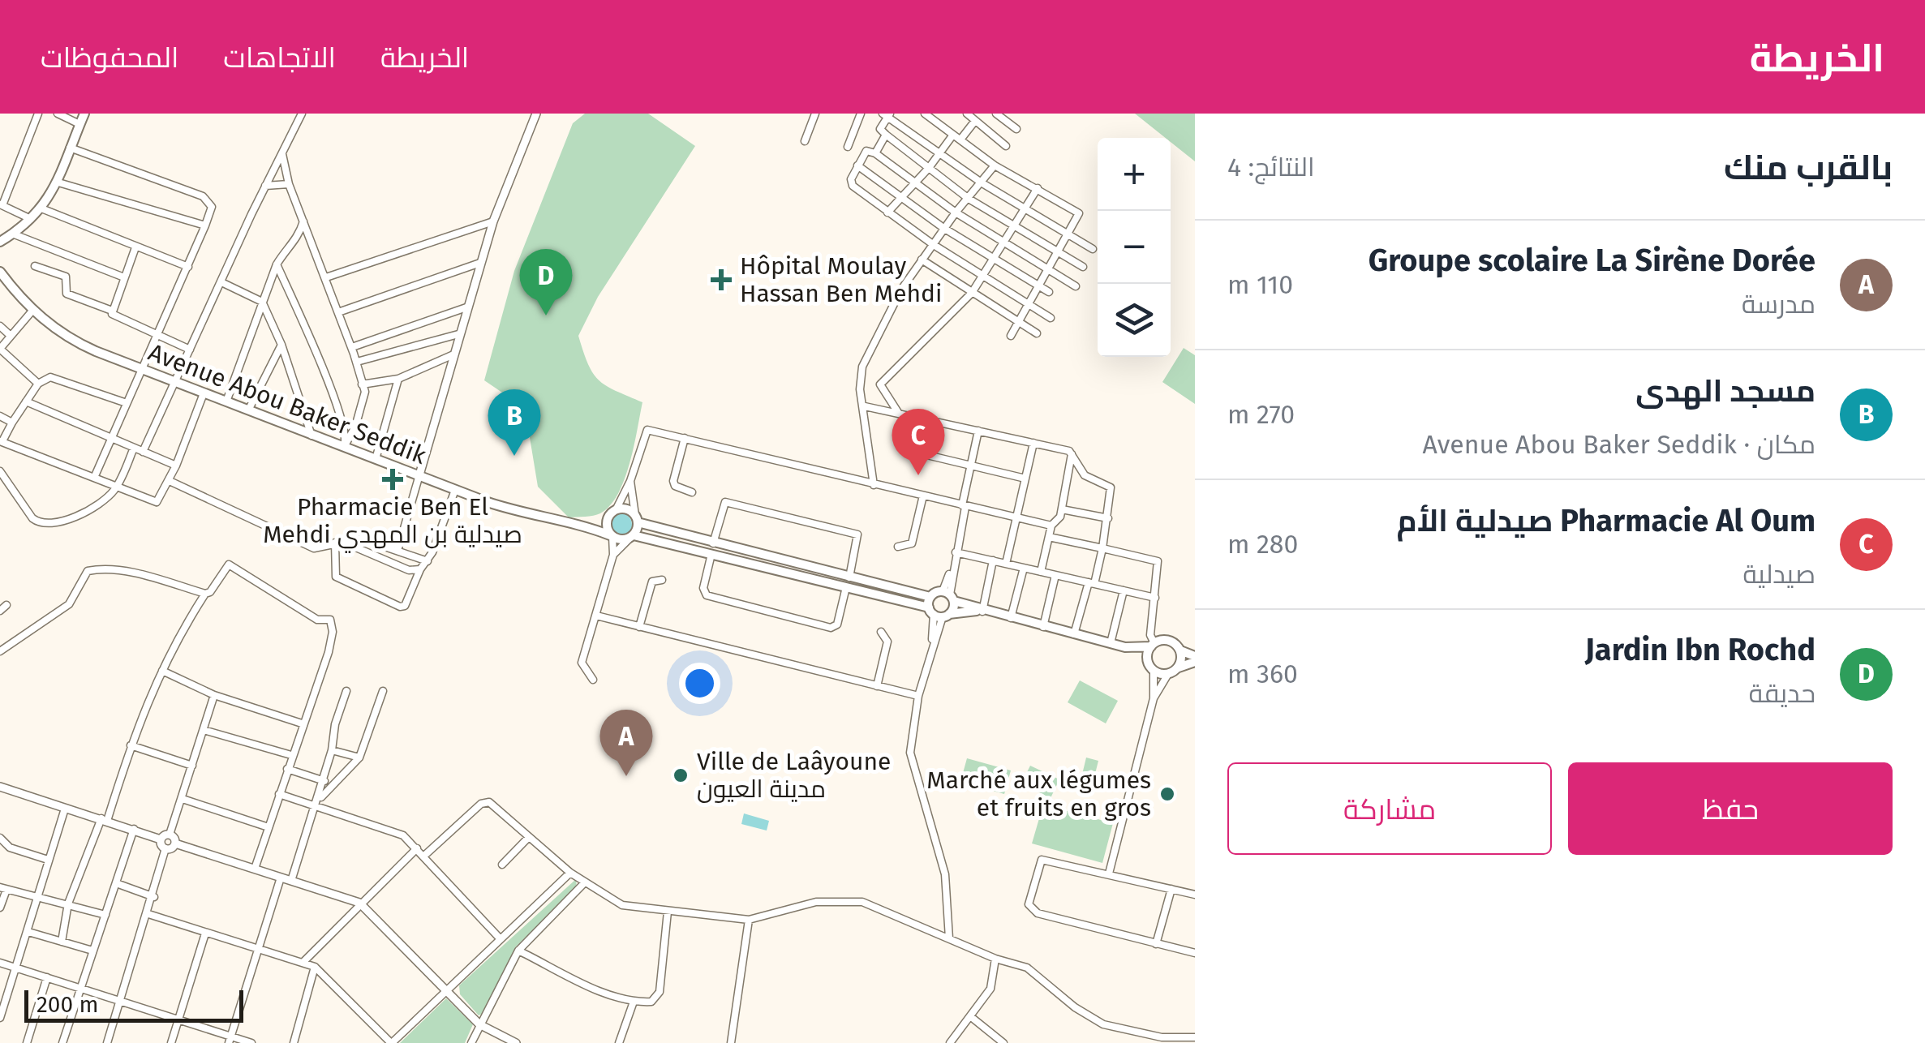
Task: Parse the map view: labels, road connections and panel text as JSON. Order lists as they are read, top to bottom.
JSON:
{
  "streets": {
    "main road": ["Avenue Abou Baker Seddik"]
  },
  "places": {
    "health": ["Hôpital Moulay Hassan Ben Mehdi", "Pharmacie Ben El Mehdi صيدلية بن المهدي"],
    "other": ["Ville de Laâyoune مدينة العيون", "Marché aux légumes et fruits en gros"]
  },
  "scale_bar": "200 m",
  "page": {
    "header": "الخريطة",
    "nav": ["الخريطة", "الاتجاهات", "المحفوظات"],
    "heading": ["بالقرب منك", "النتائج: 4"],
    "map_buttons": ["+", "−"],
    "list": [
      {
        "mark": "A",
        "name": "Groupe scolaire La Sirène Dorée",
        "note": "مدرسة",
        "value": "110 m"
      },
      {
        "mark": "B",
        "name": "مسجد الهدى",
        "note": "مكان · Avenue Abou Baker Seddik",
        "value": "270 m"
      },
      {
        "mark": "C",
        "name": "Pharmacie Al Oum صيدلية الأم",
        "note": "صيدلية",
        "value": "280 m"
      },
      {
        "mark": "D",
        "name": "Jardin Ibn Rochd",
        "note": "حديقة",
        "value": "360 m"
      }
    ],
    "pins": [
      "D",
      "B",
      "C",
      "A"
    ],
    "buttons": ["حفظ", "مشاركة"],
    "scale": "200 m"
  }
}
